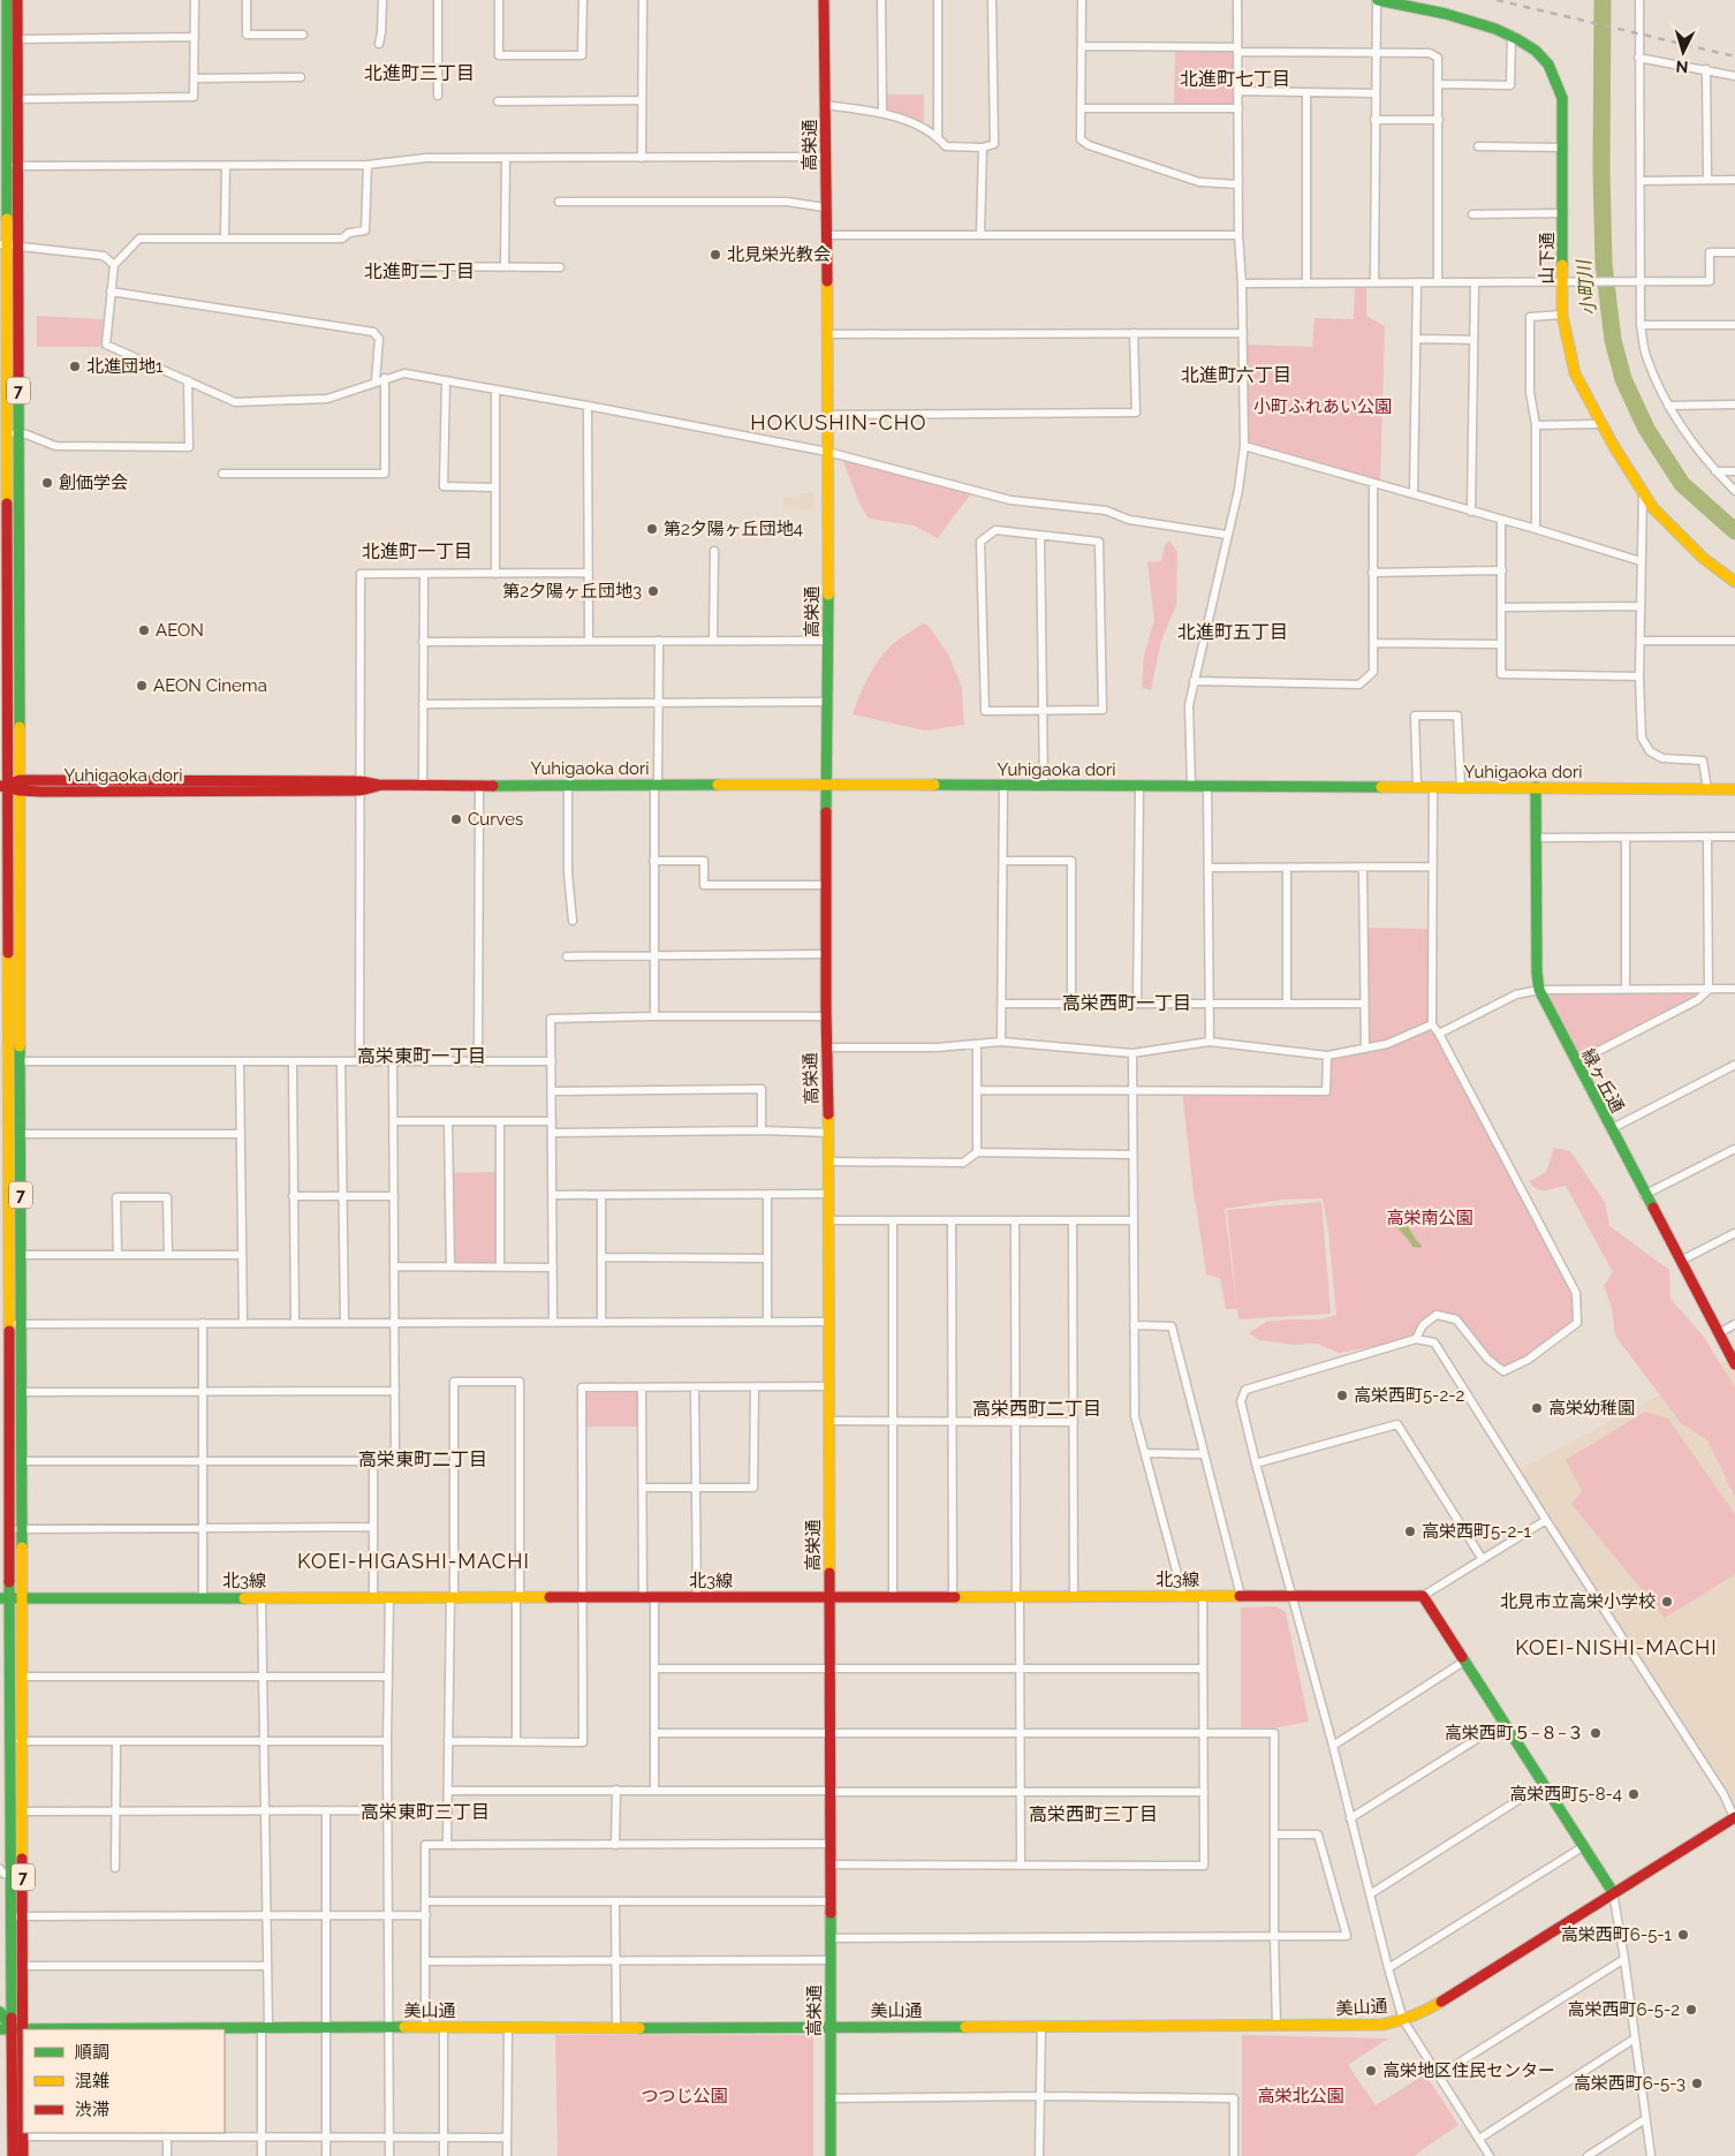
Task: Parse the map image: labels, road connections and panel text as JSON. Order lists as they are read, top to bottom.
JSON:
{
  "streets": {
    "street": [
      "高栄通",
      "山下通",
      "7",
      "Yuhigaoka dori",
      "緑ヶ丘通",
      "北3線",
      "美山通"
    ]
  },
  "crossings": [
    ["高栄通", "Yuhigaoka dori"],
    ["高栄通", "北3線"],
    ["高栄通", "美山通"],
    ["7", "Yuhigaoka dori"],
    ["7", "北3線"],
    ["7", "美山通"],
    ["Yuhigaoka dori", "緑ヶ丘通"]
  ],
  "districts": [
    "北進町三丁目",
    "北進町七丁目",
    "北進町二丁目",
    "北進町六丁目",
    "HOKUSHIN-CHO",
    "北進町一丁目",
    "北進町五丁目",
    "高栄西町一丁目",
    "高栄東町一丁目",
    "高栄西町二丁目",
    "高栄東町二丁目",
    "KOEI-HIGASHI-MACHI",
    "KOEI-NISHI-MACHI",
    "高栄東町三丁目",
    "高栄西町三丁目"
  ],
  "water": ["小町川"],
  "parks": [
    "小町ふれあい公園",
    "高栄南公園",
    "つつじ公園",
    "高栄北公園"
  ],
  "places": [
    "北見栄光教会",
    "北進団地1",
    "創価学会",
    "第2夕陽ヶ丘団地4",
    "第2夕陽ヶ丘団地3",
    "AEON",
    "AEON Cinema",
    "Curves",
    "高栄西町5-2-2",
    "高栄幼稚園",
    "高栄西町5-2-1",
    "北見市立高栄小学校",
    "高栄西町５−８−３",
    "高栄西町5-8-4",
    "高栄西町6-5-1",
    "高栄西町6-5-2",
    "高栄地区住民センター",
    "高栄西町6-5-3"
  ],
  "legend": ["順調", "混雑", "渋滞"],
  "north": "bottom"
}
